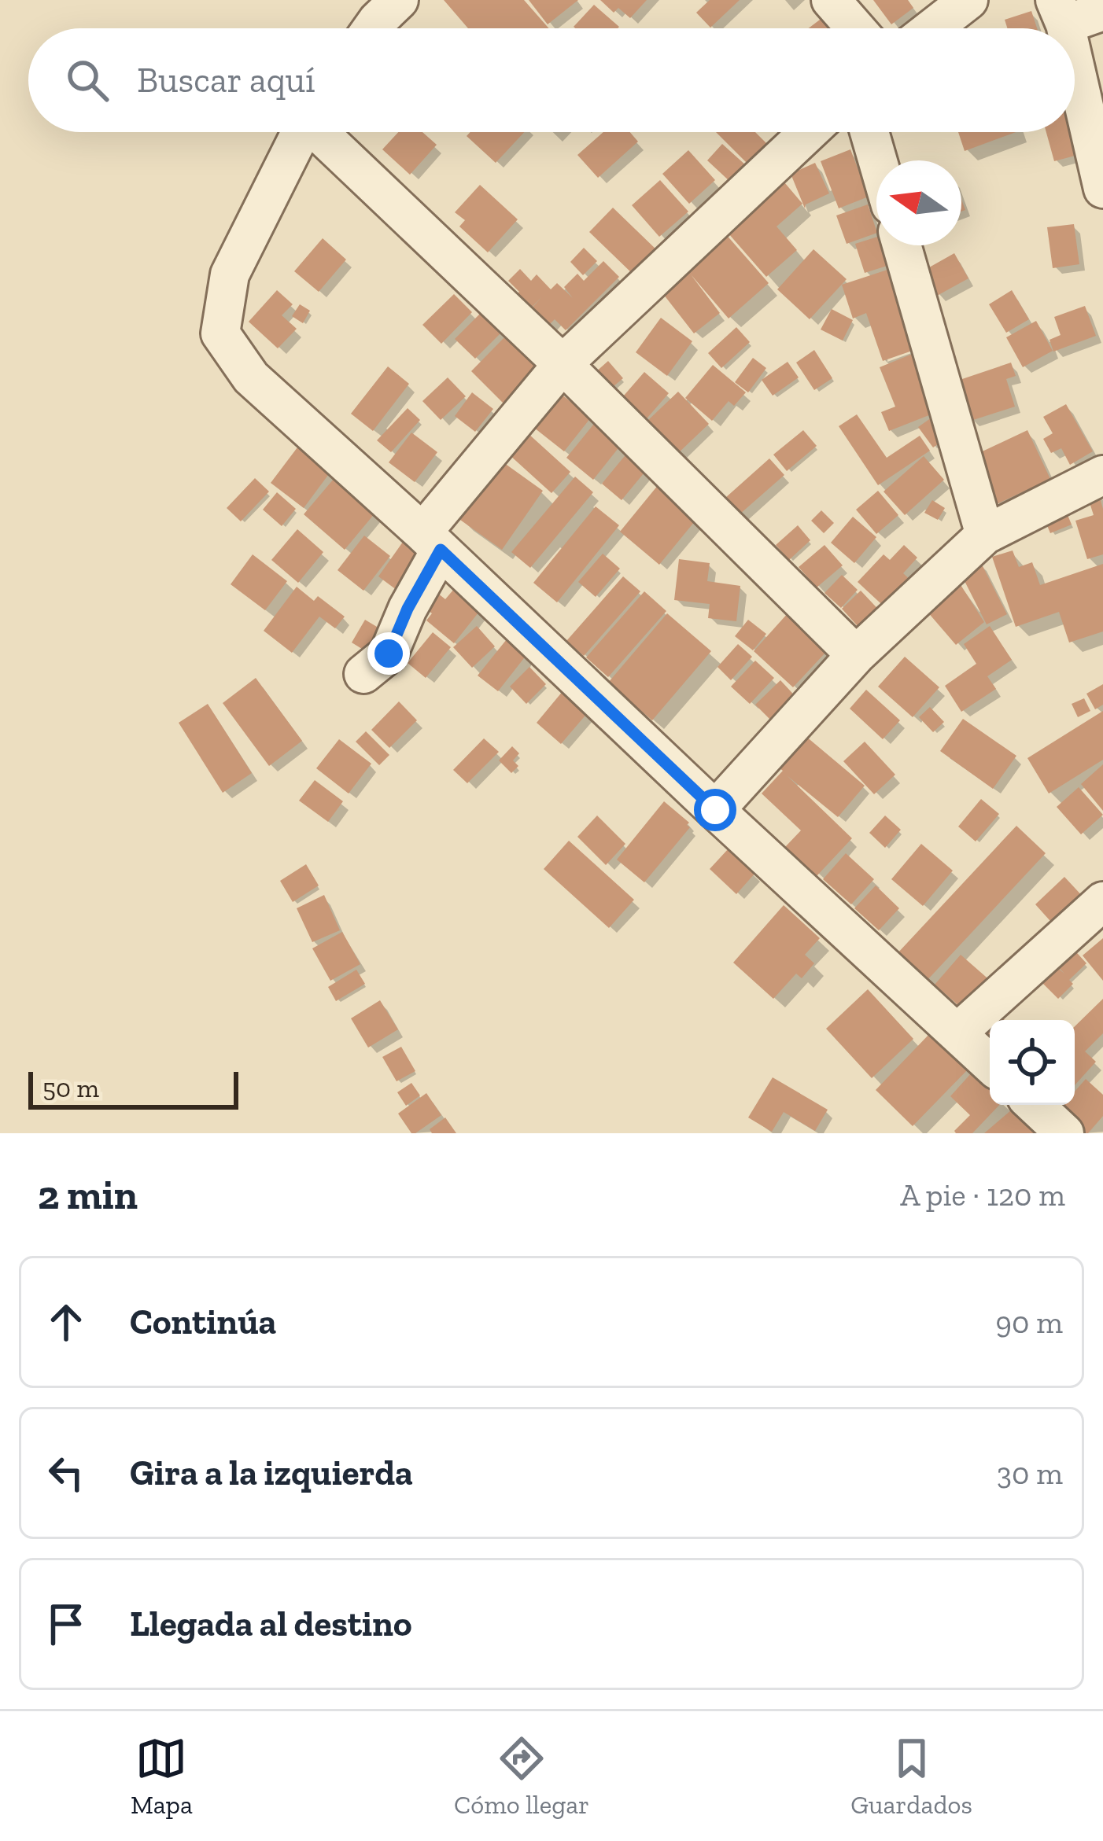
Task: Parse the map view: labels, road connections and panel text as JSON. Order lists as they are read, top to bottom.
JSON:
{
  "scale_bar": "50 m",
  "north": "left",
  "page": {
    "search": "Buscar aquí",
    "scale": "50 m",
    "heading": ["2 min", "A pie · 120 m"],
    "list": [
      ["Continúa", "90 m"],
      ["Gira a la izquierda", "30 m"],
      "Llegada al destino"
    ],
    "nav": ["Mapa", "Cómo llegar", "Guardados"]
  }
}
